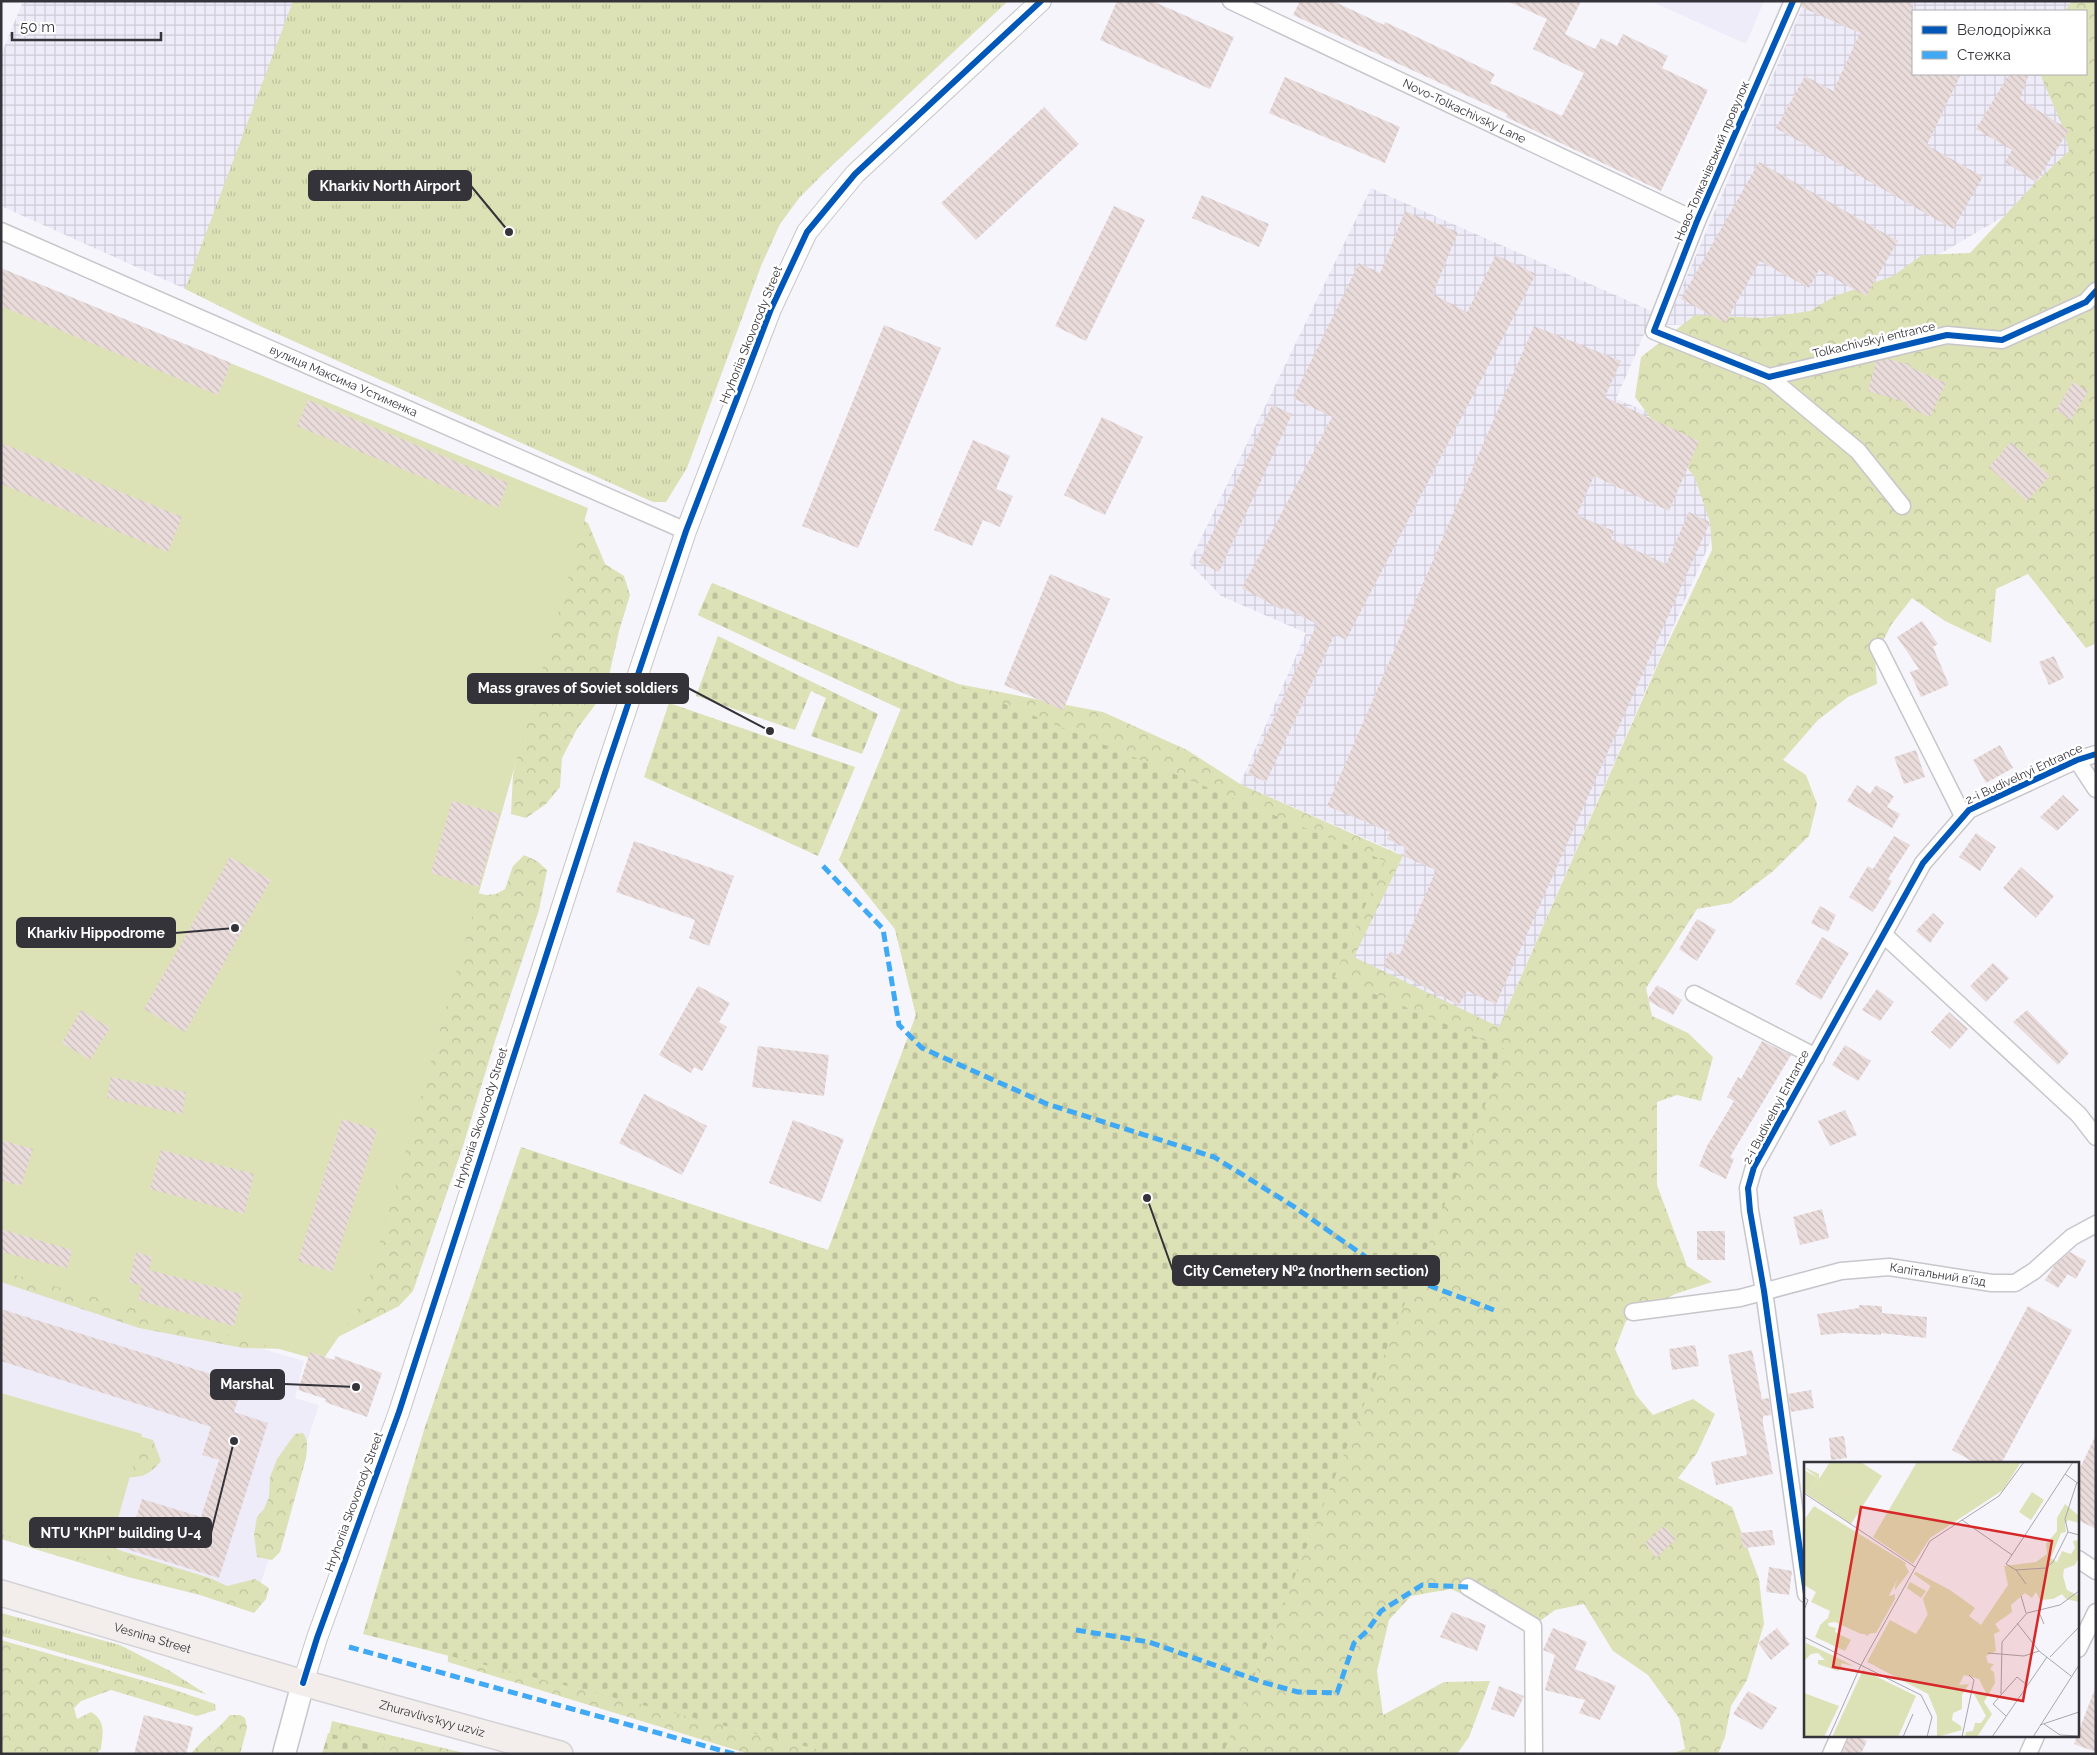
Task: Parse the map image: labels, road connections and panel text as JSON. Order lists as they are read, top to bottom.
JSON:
{
  "streets": {
    "main road": ["Hryhoriia Skovorody Street", "Vesnina Street", "Zhuravlivs'kyy uzviz"],
    "street": [
      "Novo-Tolkachivsky Lane",
      "Ново-Толкачівський провулок",
      "Tolkachivskyi entrance",
      "вулиця Максима Устименка",
      "2-i Budivelnyi Entrance",
      "Капітальний в'їзд"
    ]
  },
  "crossings": [
    ["Novo-Tolkachivsky Lane", "Ново-Толкачівський провулок"],
    ["Ново-Толкачівський провулок", "Tolkachivskyi entrance"],
    ["Hryhoriia Skovorody Street", "вулиця Максима Устименка"],
    ["Hryhoriia Skovorody Street", "Vesnina Street"],
    ["Hryhoriia Skovorody Street", "Zhuravlivs'kyy uzviz"],
    ["2-i Budivelnyi Entrance", "Капітальний в'їзд"],
    ["Vesnina Street", "Zhuravlivs'kyy uzviz"]
  ],
  "places": [
    "Kharkiv North Airport",
    "Mass graves of Soviet soldiers",
    "Kharkiv Hippodrome",
    "City Cemetery №2 (northern section)",
    "Marshal",
    "NTU \"KhPI\" building U-4"
  ],
  "legend": ["Велодоріжка", "Стежка"],
  "scale_bar": "50 m"
}
